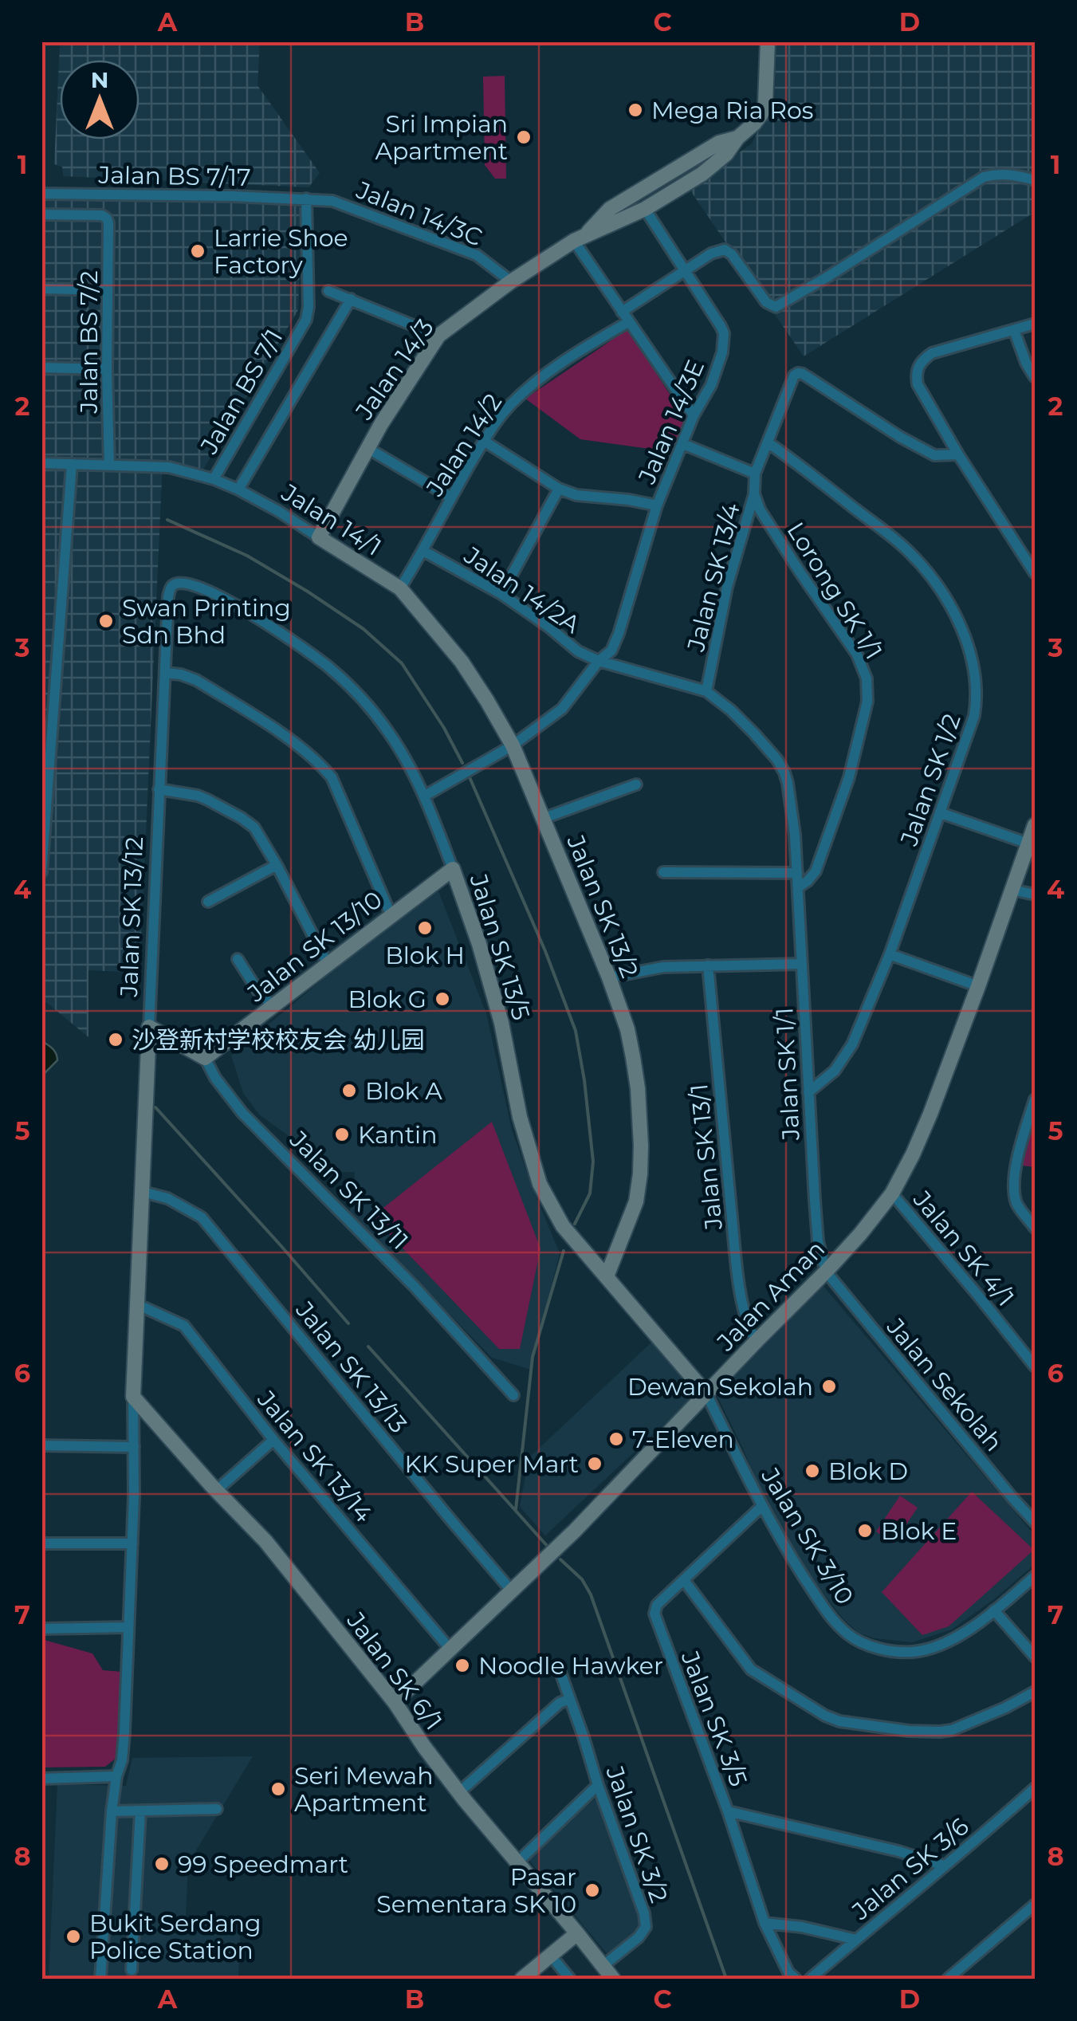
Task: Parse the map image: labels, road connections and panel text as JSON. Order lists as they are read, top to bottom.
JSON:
{
  "streets": {
    "street": [
      "Jalan BS 7/17",
      "Jalan 14/3C",
      "Jalan BS 7/2",
      "Jalan 14/3",
      "Jalan BS 7/1",
      "Jalan 14/3E",
      "Jalan 14/2",
      "Jalan 14/1",
      "Jalan SK 13/4",
      "Jalan 14/2A",
      "Lorong SK 1/1",
      "Jalan SK 1/2",
      "Jalan SK 13/2",
      "Jalan SK 13/12",
      "Jalan SK 13/10",
      "Jalan SK 13/5",
      "Jalan SK 1/1",
      "Jalan SK 13/1",
      "Jalan SK 13/11",
      "Jalan SK 4/1",
      "Jalan Aman",
      "Jalan SK 13/13",
      "Jalan Sekolah",
      "Jalan SK 13/14",
      "Jalan SK 3/10",
      "Jalan SK 6/1",
      "Jalan SK 3/5",
      "Jalan SK 3/2",
      "Jalan SK 3/6"
    ]
  },
  "crossings": [
    ["Jalan BS 7/17", "Jalan 14/3C"],
    ["Jalan BS 7/17", "Jalan BS 7/1"],
    ["Jalan 14/3C", "Jalan 14/3"],
    ["Jalan 14/3C", "Jalan BS 7/1"],
    ["Jalan BS 7/2", "Jalan BS 7/1"],
    ["Jalan 14/3", "Jalan 14/3E"],
    ["Jalan 14/3", "Jalan 14/1"],
    ["Jalan BS 7/1", "Jalan 14/1"],
    ["Jalan 14/3E", "Jalan 14/2"],
    ["Jalan 14/3E", "Jalan 14/2A"],
    ["Jalan 14/3E", "Jalan SK 1/1"],
    ["Jalan 14/2", "Jalan 14/1"],
    ["Jalan 14/2", "Jalan 14/2A"],
    ["Jalan 14/2", "Jalan SK 13/2"],
    ["Jalan 14/1", "Jalan SK 13/2"],
    ["Jalan SK 13/4", "Lorong SK 1/1"],
    ["Jalan SK 13/4", "Jalan SK 1/1"],
    ["Jalan 14/2A", "Jalan SK 1/1"],
    ["Lorong SK 1/1", "Jalan SK 1/1"],
    ["Jalan SK 1/2", "Jalan SK 1/1"],
    ["Jalan SK 13/2", "Jalan SK 13/5"],
    ["Jalan SK 13/12", "Jalan SK 13/5"],
    ["Jalan SK 13/12", "Jalan SK 13/13"],
    ["Jalan SK 13/12", "Jalan SK 13/14"],
    ["Jalan SK 13/12", "Jalan SK 6/1"],
    ["Jalan SK 13/10", "Jalan SK 13/5"],
    ["Jalan SK 13/10", "Jalan SK 13/11"],
    ["Jalan SK 13/5", "Jalan Aman"],
    ["Jalan SK 13/5", "Jalan SK 3/10"],
    ["Jalan SK 1/1", "Jalan Aman"],
    ["Jalan SK 1/1", "Jalan Sekolah"],
    ["Jalan SK 13/1", "Jalan Aman"],
    ["Jalan SK 4/1", "Jalan Aman"],
    ["Jalan Aman", "Jalan SK 13/13"],
    ["Jalan Aman", "Jalan Sekolah"],
    ["Jalan Aman", "Jalan SK 13/14"],
    ["Jalan Aman", "Jalan SK 3/10"],
    ["Jalan Aman", "Jalan SK 6/1"],
    ["Jalan SK 3/10", "Jalan SK 3/5"],
    ["Jalan SK 6/1", "Jalan SK 3/2"]
  ],
  "places": [
    "Mega Ria Ros",
    "Sri Impian Apartment",
    "Larrie Shoe Factory",
    "Swan Printing Sdn Bhd",
    "Blok H",
    "Blok G",
    "沙登新村学校校友会 幼儿园",
    "Blok A",
    "Kantin",
    "Dewan Sekolah",
    "7-Eleven",
    "KK Super Mart",
    "Blok D",
    "Blok E",
    "Noodle Hawker",
    "Seri Mewah Apartment",
    "99 Speedmart",
    "Pasar Sementara SK 10",
    "Bukit Serdang Police Station"
  ],
  "north": "top",
  "grid": {
    "columns": [
      "A",
      "B",
      "C",
      "D"
    ],
    "rows": [
      "1",
      "2",
      "3",
      "4",
      "5",
      "6",
      "7",
      "8"
    ]
  }
}
